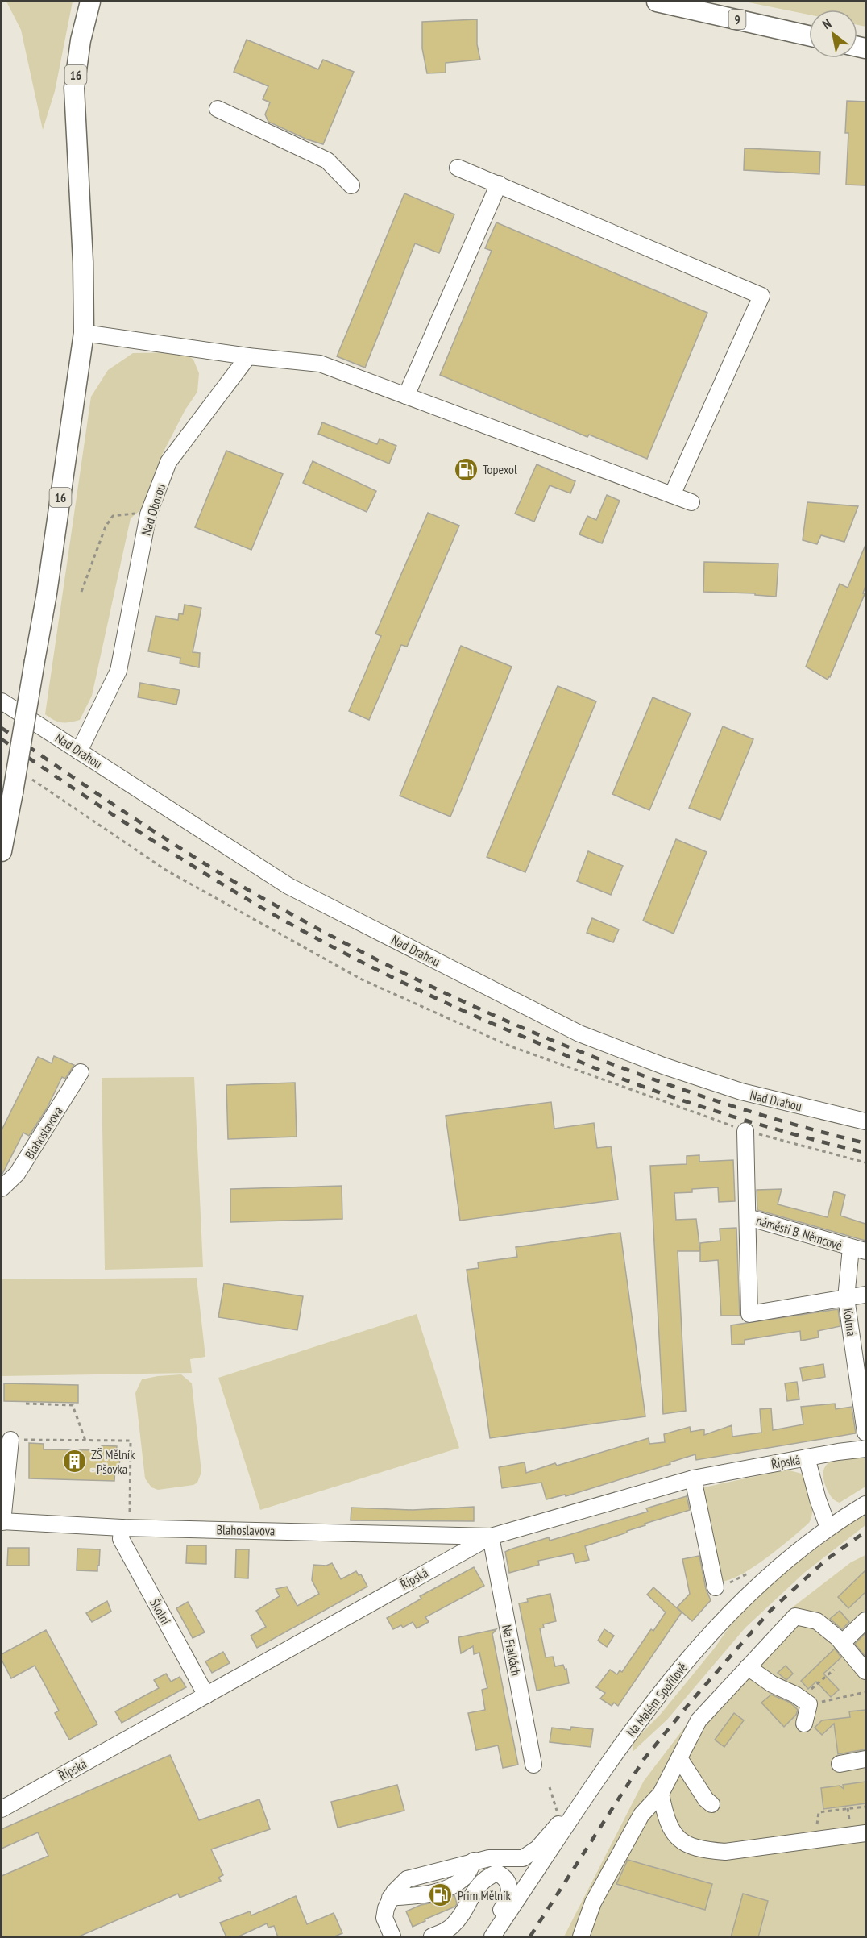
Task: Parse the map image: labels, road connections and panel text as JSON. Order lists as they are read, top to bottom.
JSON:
{
  "streets": {
    "main road": ["9", "16"],
    "street": [
      "Nad Oborou",
      "Nad Drahou",
      "Blahoslavova",
      "náměstí B. Němcové",
      "Kolmá",
      "Řípská",
      "Školní",
      "Na Fialkách",
      "Na Malém Spořilově"
    ]
  },
  "crossings": [
    ["Nad Oborou", "Nad Drahou"],
    ["Blahoslavova", "Řípská"],
    ["Blahoslavova", "Školní"],
    ["Blahoslavova", "Na Fialkách"],
    ["náměstí B. Němcové", "Kolmá"],
    ["Řípská", "Školní"],
    ["Řípská", "Na Fialkách"]
  ],
  "places": {
    "fuel station": ["Topexol", "Prim Mělník"],
    "building": ["ZŠ Mělník - Pšovka"]
  },
  "north": "top left"
}
